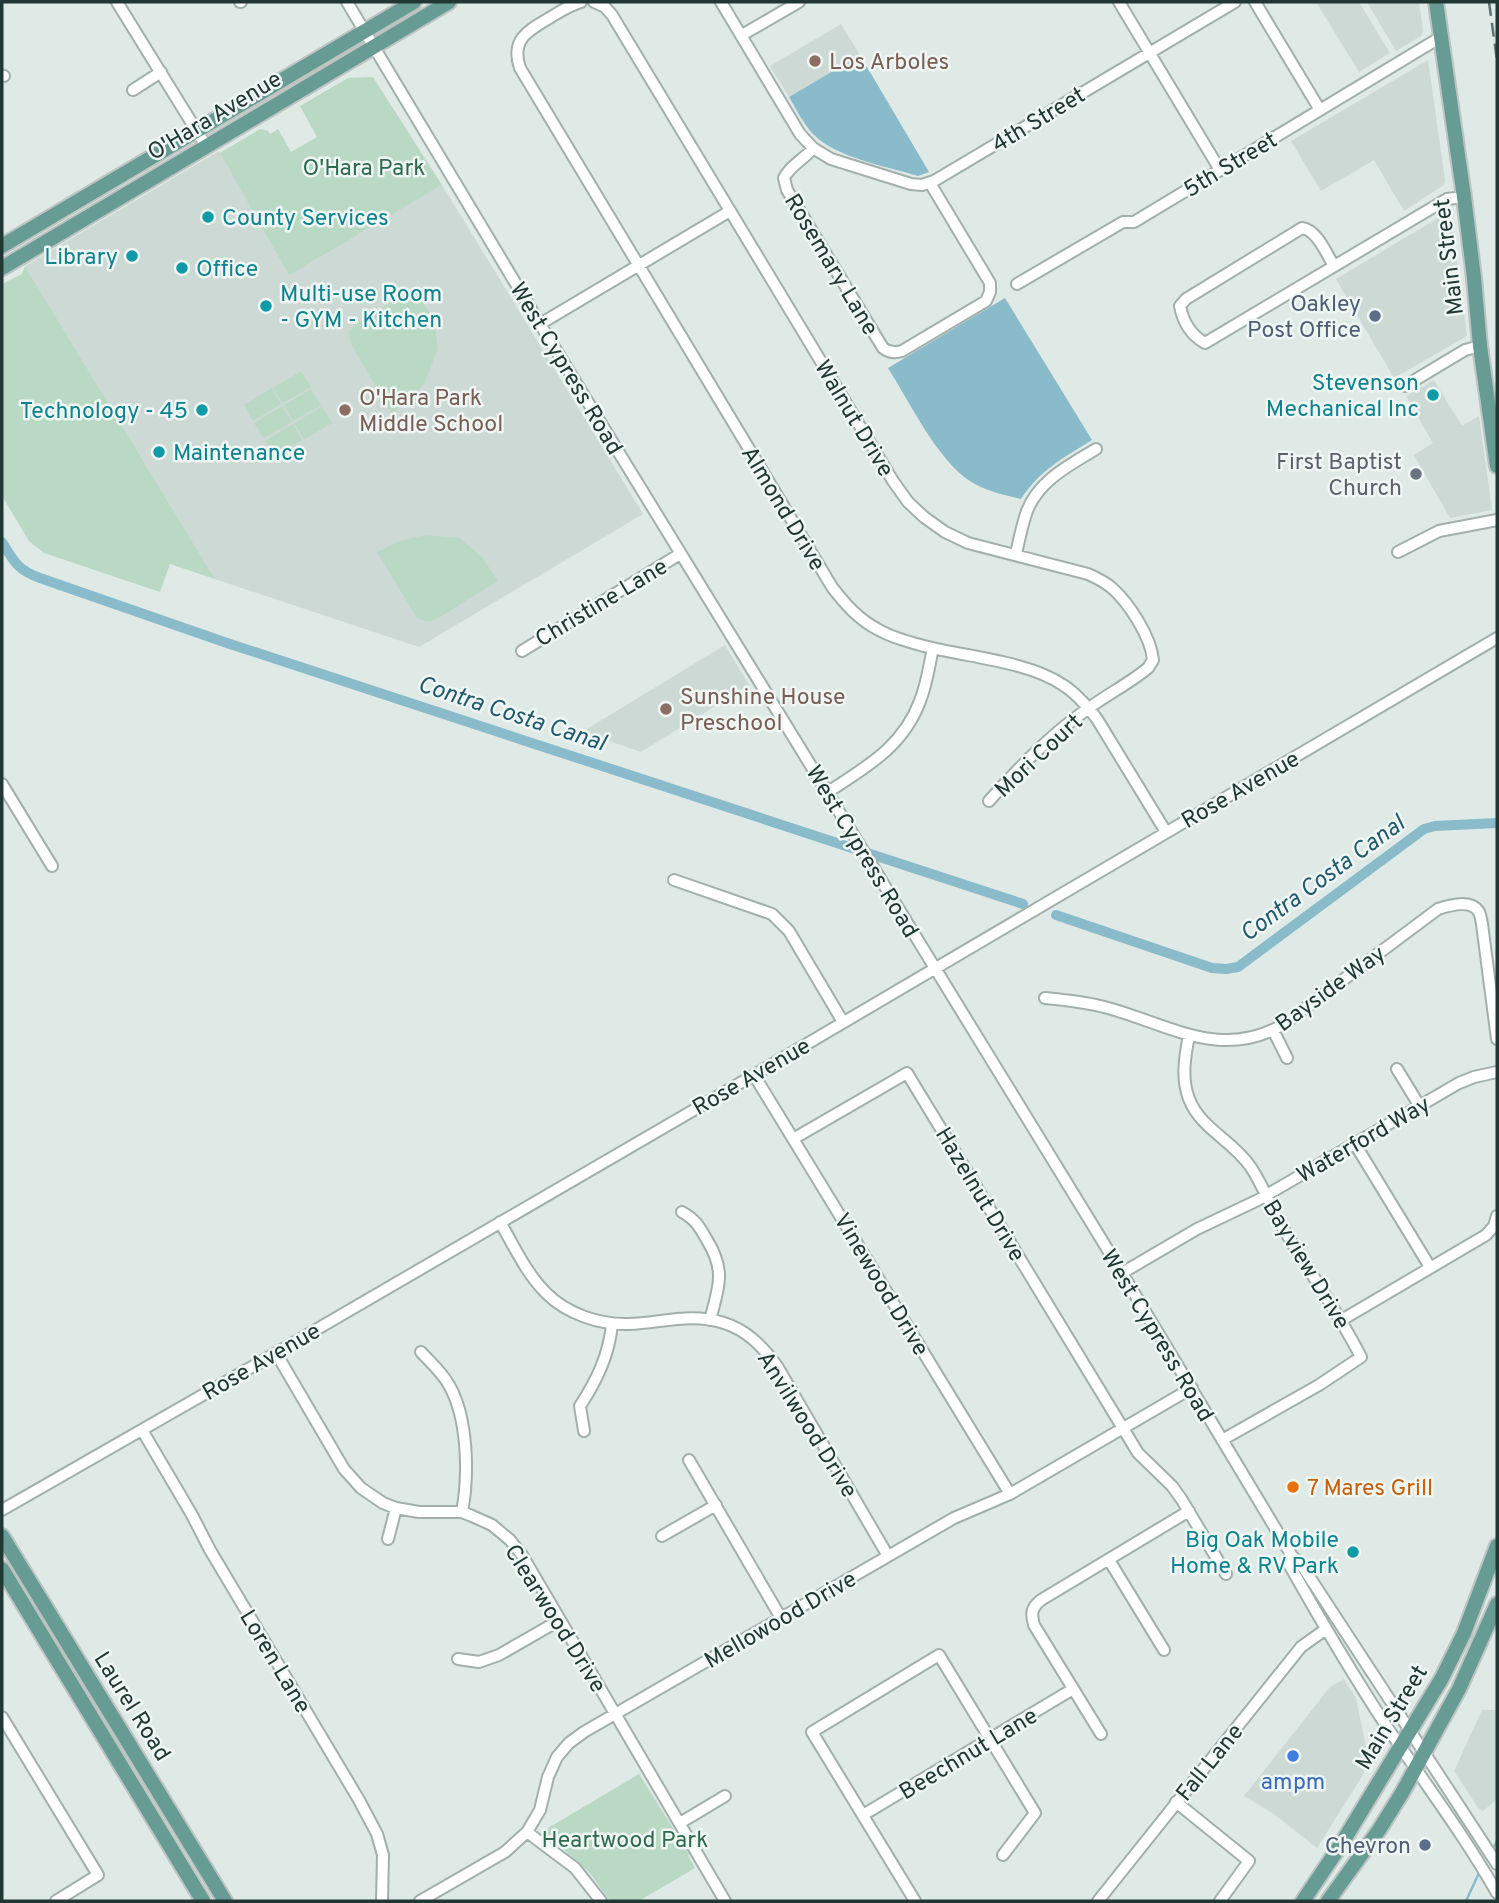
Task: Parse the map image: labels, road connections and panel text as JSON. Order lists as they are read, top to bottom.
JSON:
{
  "streets": {
    "main road": ["O'Hara Avenue", "Main Street", "Laurel Road"],
    "street": [
      "4th Street",
      "5th Street",
      "Rosemary Lane",
      "West Cypress Road",
      "Walnut Drive",
      "Almond Drive",
      "Christine Lane",
      "Mori Court",
      "Rose Avenue",
      "Bayside Way",
      "Waterford Way",
      "Hazelnut Drive",
      "Bayview Drive",
      "Vinewood Drive",
      "Anvilwood Drive",
      "Clearwood Drive",
      "Mellowood Drive",
      "Loren Lane",
      "Beechnut Lane",
      "Fall Lane"
    ]
  },
  "crossings": [
    ["O'Hara Avenue", "West Cypress Road"],
    ["4th Street", "Rosemary Lane"],
    ["5th Street", "Main Street"],
    ["Main Street", "West Cypress Road"],
    ["West Cypress Road", "Christine Lane"],
    ["West Cypress Road", "Rose Avenue"],
    ["West Cypress Road", "Waterford Way"],
    ["West Cypress Road", "Bayview Drive"],
    ["West Cypress Road", "Mellowood Drive"],
    ["West Cypress Road", "Fall Lane"],
    ["Walnut Drive", "Almond Drive"],
    ["Walnut Drive", "Mori Court"],
    ["Almond Drive", "Mori Court"],
    ["Almond Drive", "Rose Avenue"],
    ["Rose Avenue", "Vinewood Drive"],
    ["Rose Avenue", "Anvilwood Drive"],
    ["Rose Avenue", "Clearwood Drive"],
    ["Rose Avenue", "Loren Lane"],
    ["Bayside Way", "Bayview Drive"],
    ["Waterford Way", "Bayview Drive"],
    ["Hazelnut Drive", "Vinewood Drive"],
    ["Hazelnut Drive", "Mellowood Drive"],
    ["Vinewood Drive", "Mellowood Drive"],
    ["Anvilwood Drive", "Mellowood Drive"],
    ["Clearwood Drive", "Mellowood Drive"]
  ],
  "water": ["Contra Costa Canal"],
  "parks": ["O'Hara Park", "Heartwood Park"],
  "places": [
    "Los Arboles",
    "County Services",
    "Library",
    "Office",
    "Multi-use Room - GYM - Kitchen",
    "Oakley Post Office",
    "Stevenson Mechanical Inc",
    "Technology - 45",
    "O'Hara Park Middle School",
    "Maintenance",
    "First Baptist Church",
    "Sunshine House Preschool",
    "7 Mares Grill",
    "Big Oak Mobile Home & RV Park",
    "ampm",
    "Chevron"
  ]
}
